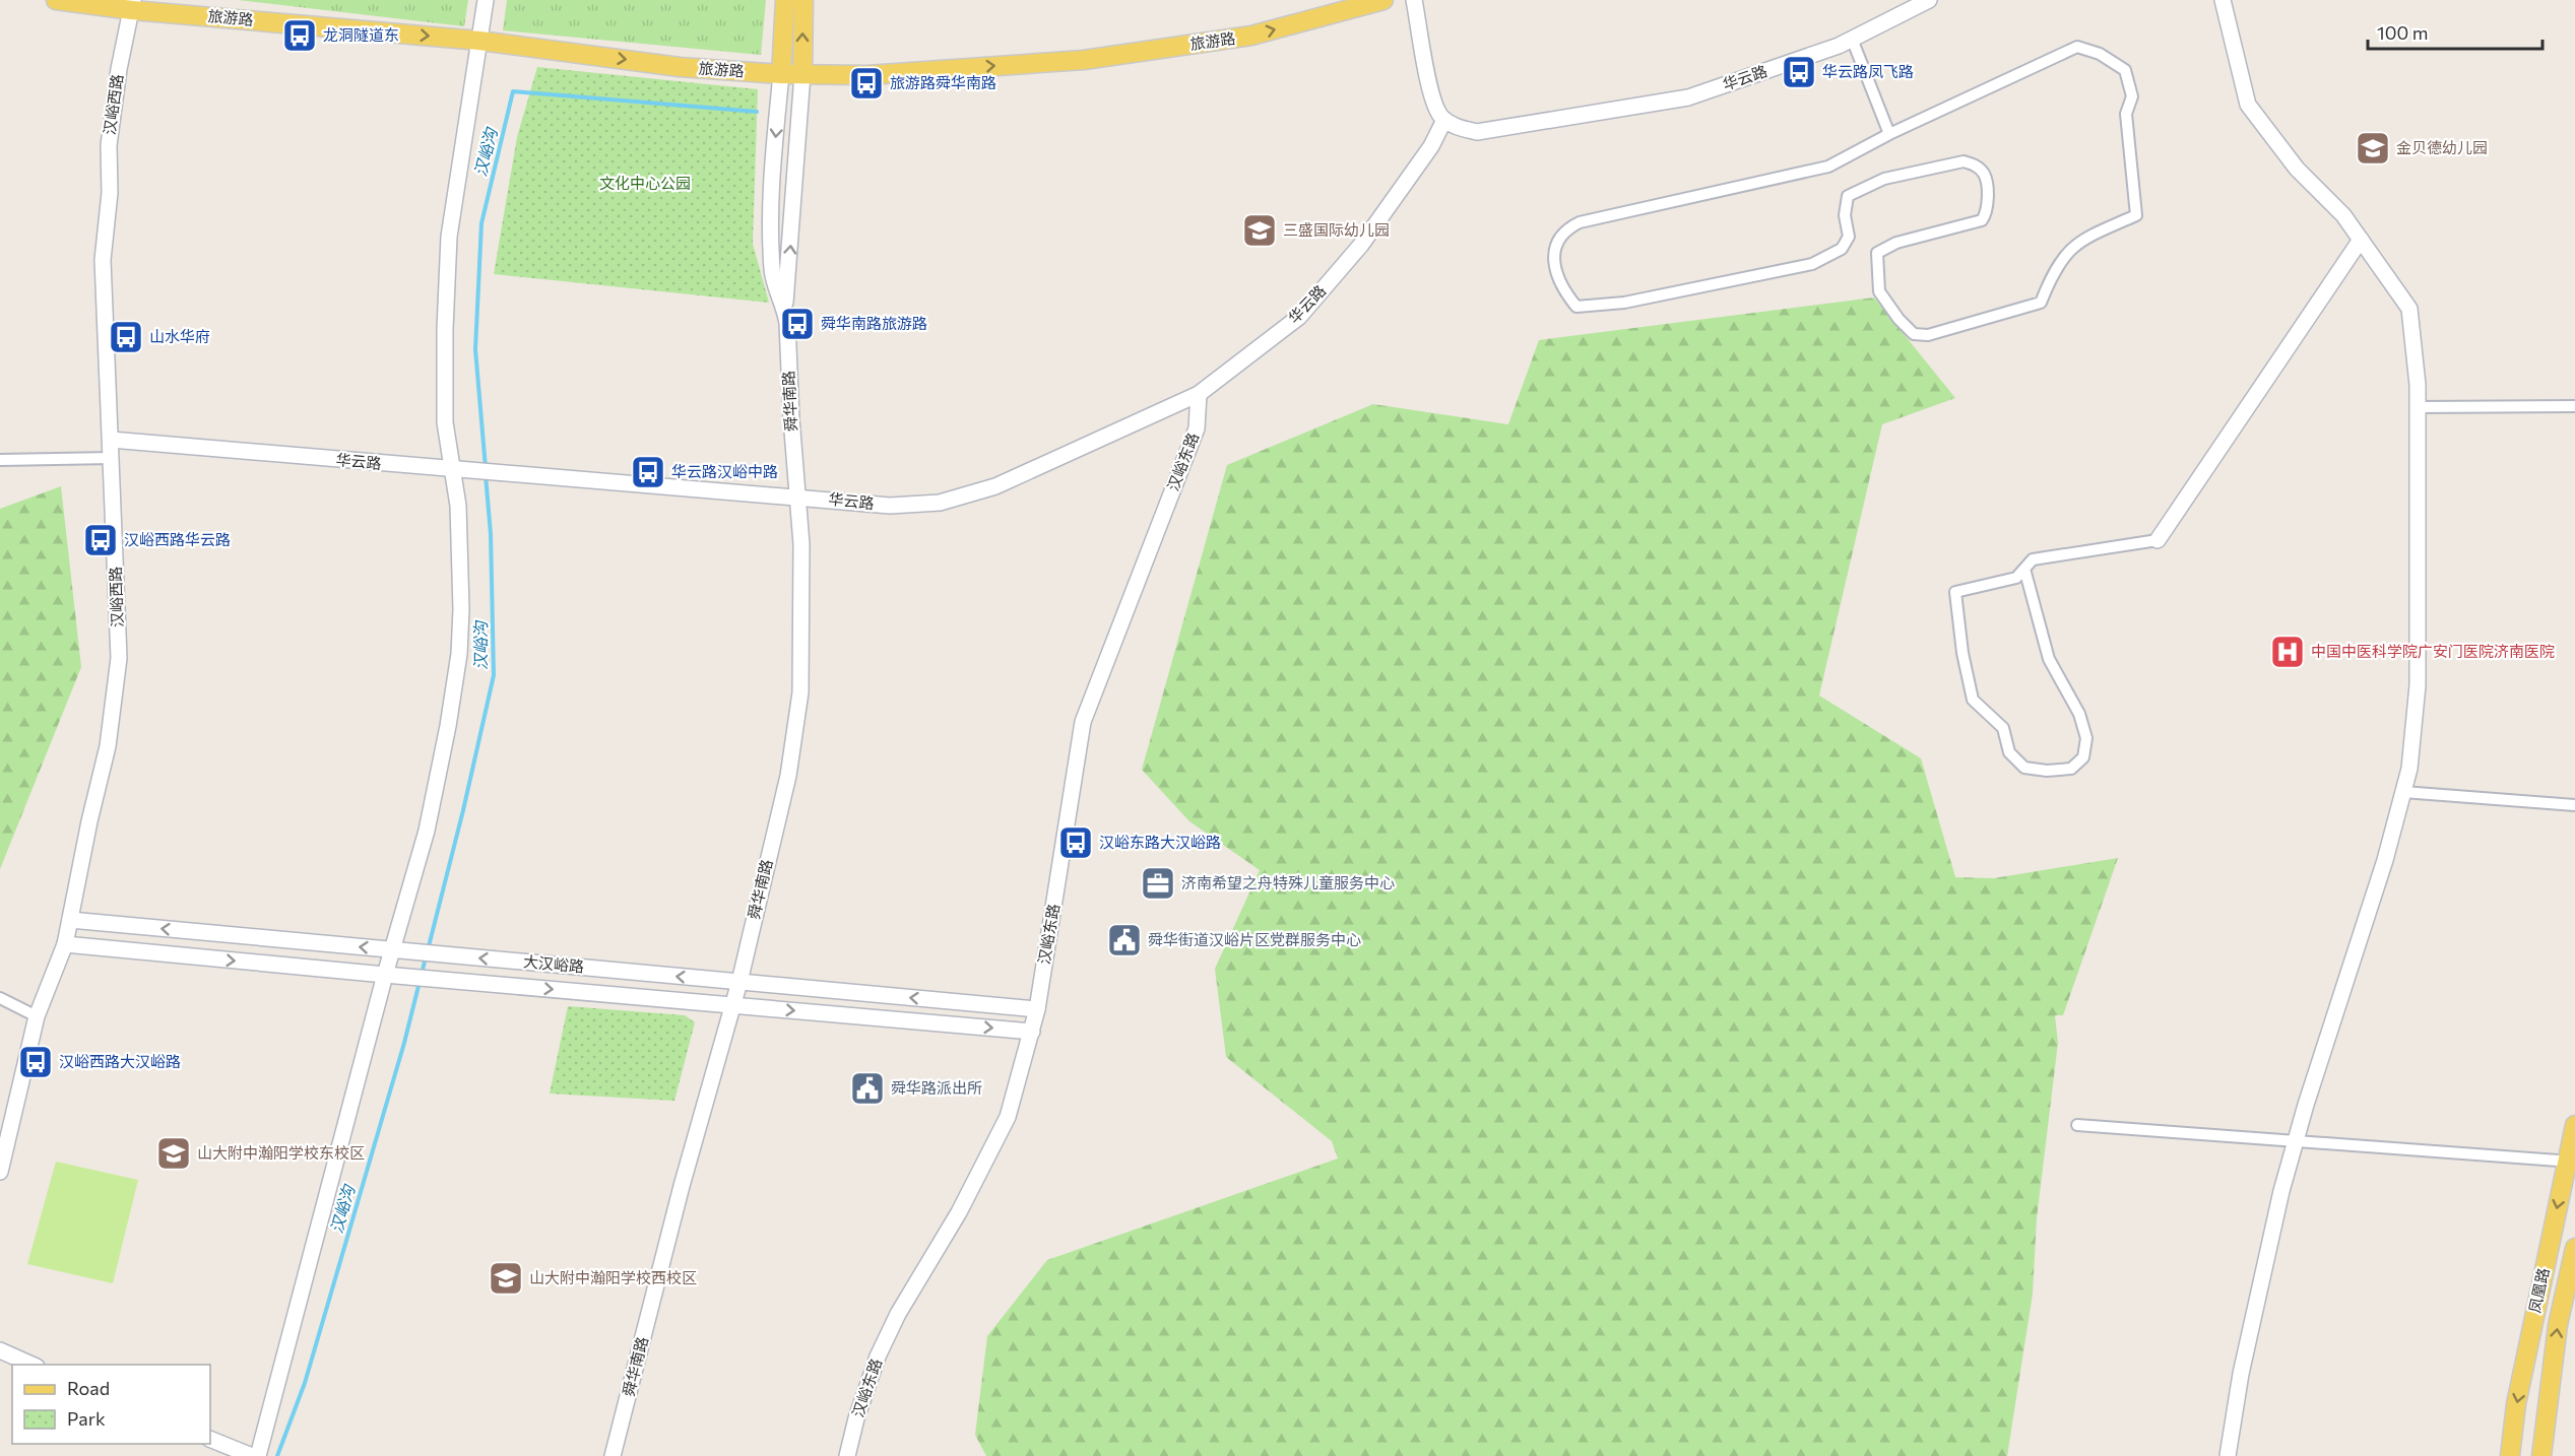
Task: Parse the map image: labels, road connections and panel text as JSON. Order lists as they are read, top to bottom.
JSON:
{
  "streets": {
    "main road": ["旅游路", "舜华南路", "凤凰路"],
    "street": [
      "华云路",
      "汉峪西路",
      "汉峪东路",
      "大汉峪路"
    ]
  },
  "crossings": [
    ["旅游路", "汉峪西路"],
    ["旅游路", "舜华南路"],
    ["华云路", "汉峪西路"],
    ["华云路", "舜华南路"],
    ["华云路", "汉峪东路"],
    ["汉峪西路", "大汉峪路"],
    ["舜华南路", "大汉峪路"],
    ["汉峪东路", "大汉峪路"]
  ],
  "one_way": ["旅游路"],
  "water": ["汉峪沟"],
  "parks": ["文化中心公园"],
  "places": {
    "bus stop": [
      "龙洞隧道东",
      "华云路凤飞路",
      "旅游路舜华南路",
      "舜华南路旅游路",
      "山水华府",
      "华云路汉峪中路",
      "汉峪西路华云路",
      "汉峪东路大汉峪路",
      "汉峪西路大汉峪路"
    ],
    "school or university": [
      "金贝德幼儿园",
      "三盛国际幼儿园",
      "山大附中瀚阳学校东校区",
      "山大附中瀚阳学校西校区"
    ],
    "hospital": ["中国中医科学院广安门医院济南医院"],
    "office": ["济南希望之舟特殊儿童服务中心"],
    "public building": ["舜华街道汉峪片区党群服务中心", "舜华路派出所"]
  },
  "legend": ["Road", "Park"],
  "scale_bar": "100 m"
}
